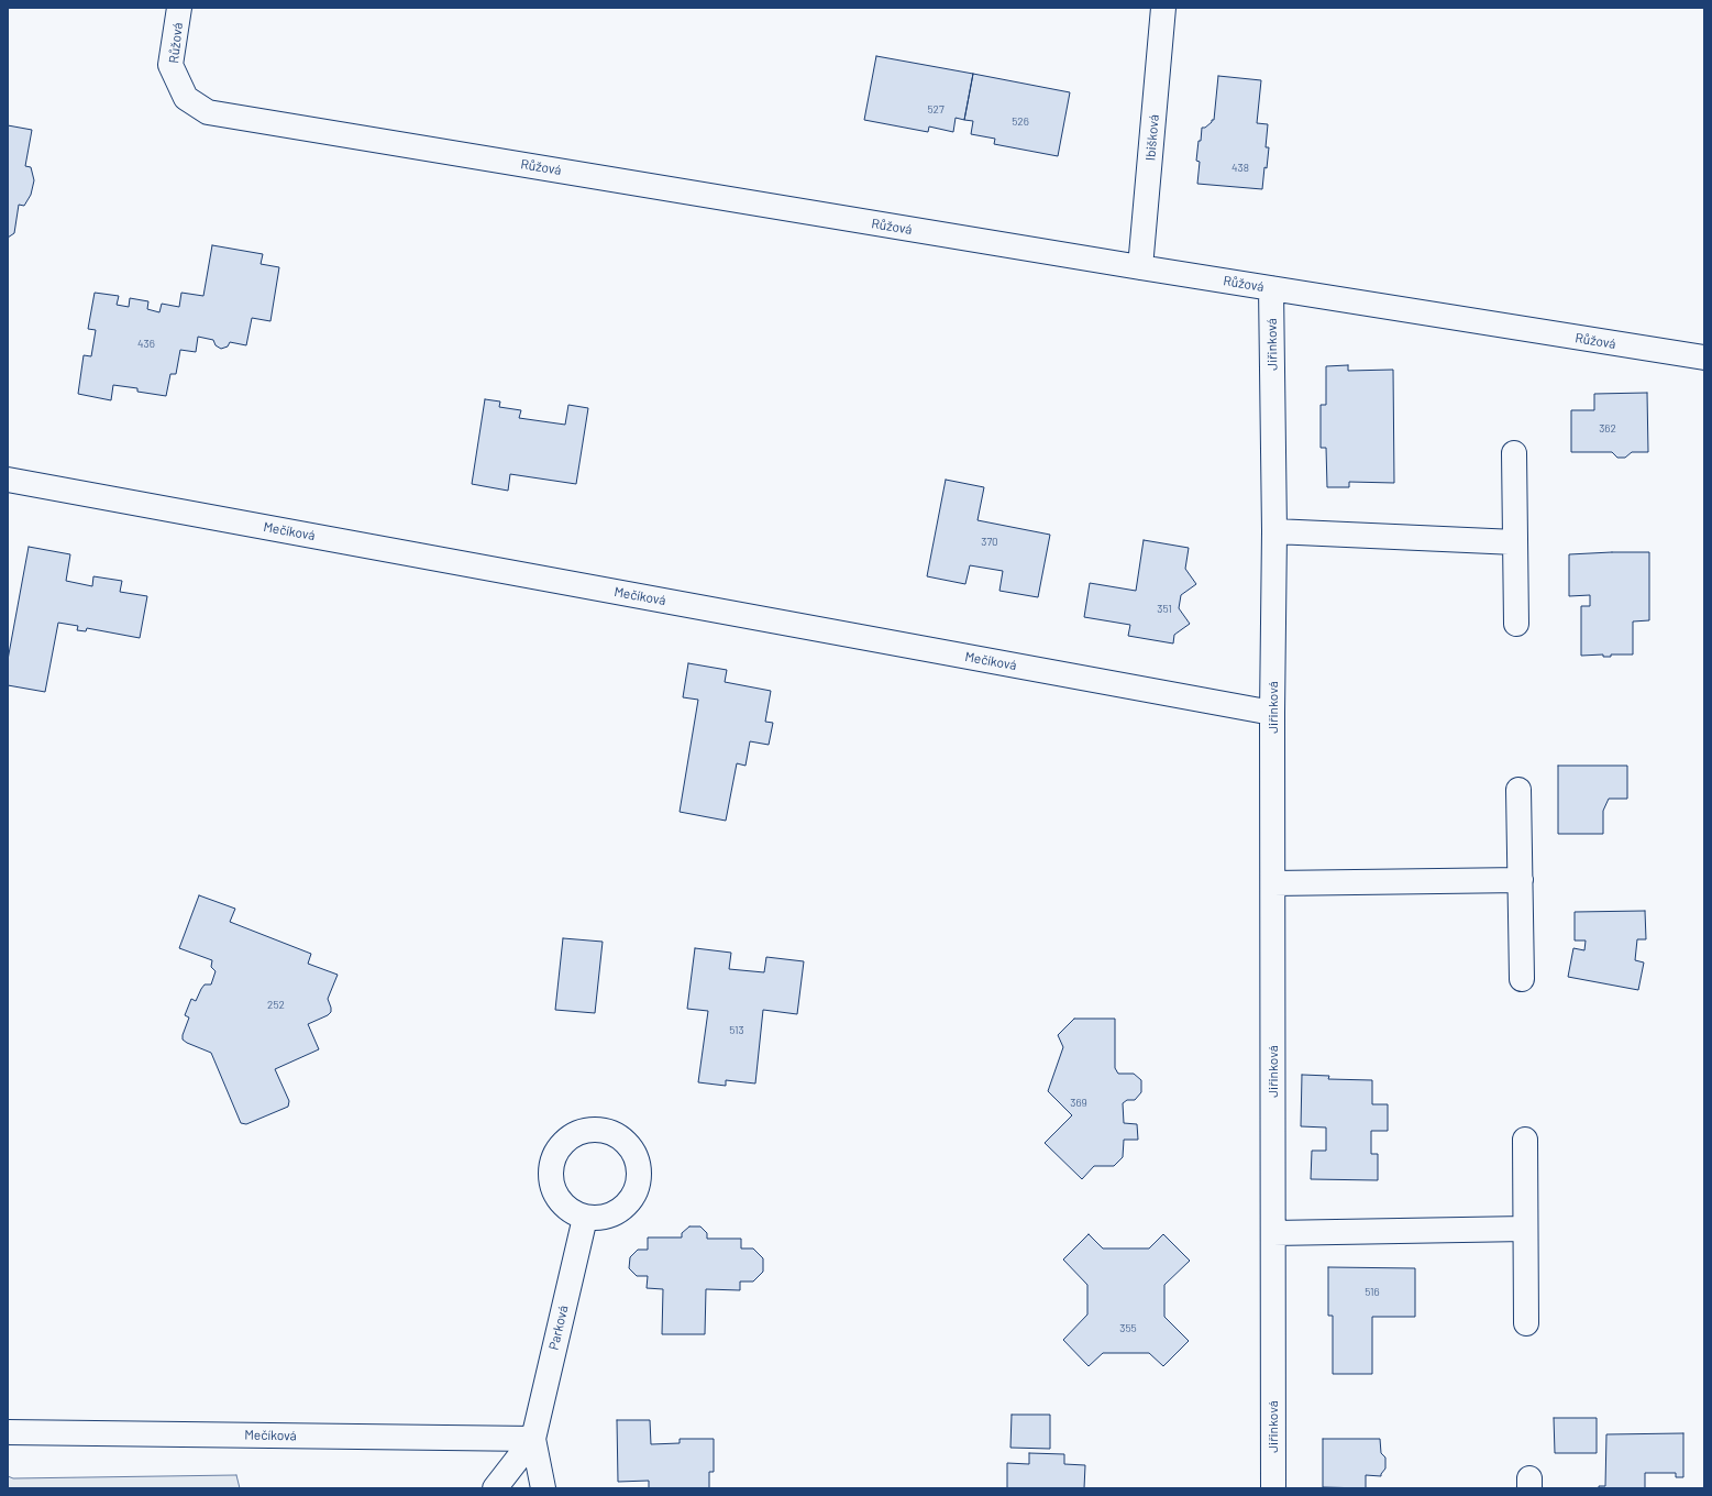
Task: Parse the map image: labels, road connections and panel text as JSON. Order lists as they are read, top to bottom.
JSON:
{
  "streets": {
    "street": [
      "Růžová",
      "Ibišková",
      "Jiřinková",
      "Mečíková",
      "Parková"
    ]
  },
  "crossings": [
    ["Růžová", "Ibišková"],
    ["Růžová", "Jiřinková"],
    ["Jiřinková", "Mečíková"],
    ["Mečíková", "Parková"]
  ],
  "house_numbers": [
    "527",
    "526",
    "438",
    "436",
    "362",
    "370",
    "351",
    "252",
    "513",
    "369",
    "516",
    "355"
  ]
}
